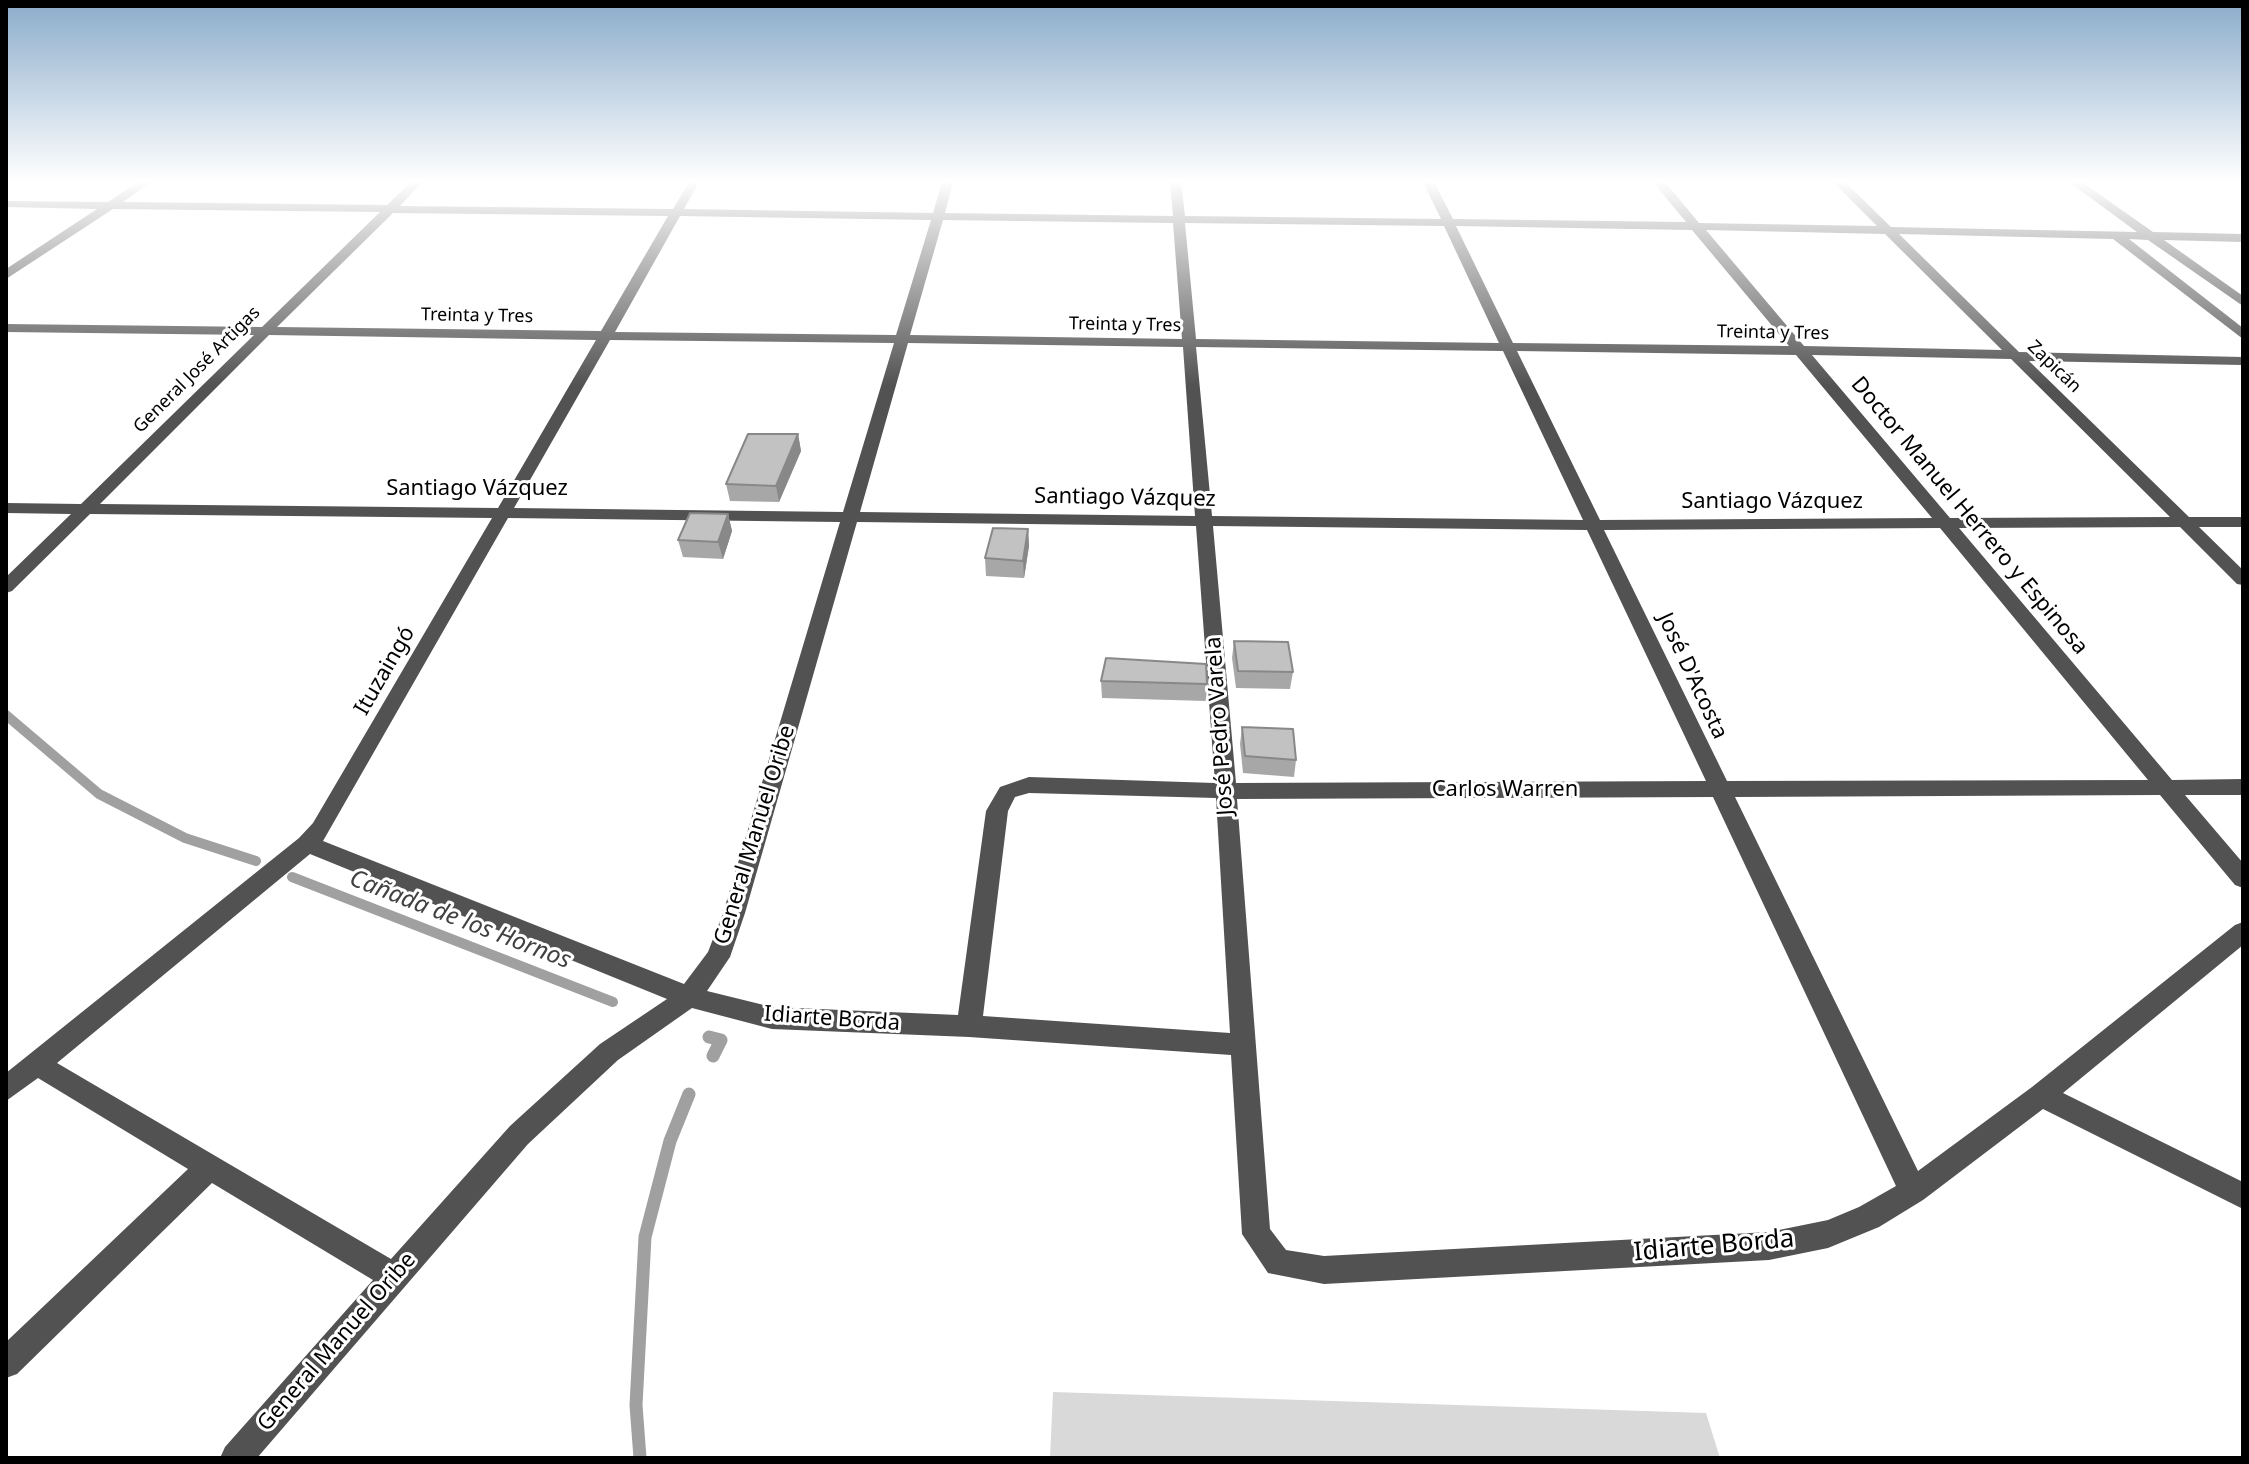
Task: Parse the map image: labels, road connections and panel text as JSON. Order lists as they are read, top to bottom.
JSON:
{
  "streets": {
    "street": [
      "Treinta y Tres",
      "Zapicán",
      "General José Artigas",
      "Santiago Vázquez",
      "Doctor Manuel Herrero y Espinosa",
      "Ituzaingó",
      "José D'Acosta",
      "José Pedro Varela",
      "Carlos Warren",
      "General Manuel Oribe",
      "Idiarte Borda"
    ]
  },
  "crossings": [
    ["Treinta y Tres", "Zapicán"],
    ["Treinta y Tres", "General José Artigas"],
    ["Treinta y Tres", "Doctor Manuel Herrero y Espinosa"],
    ["Treinta y Tres", "Ituzaingó"],
    ["Treinta y Tres", "José D'Acosta"],
    ["Treinta y Tres", "José Pedro Varela"],
    ["Treinta y Tres", "General Manuel Oribe"],
    ["Zapicán", "Santiago Vázquez"],
    ["General José Artigas", "Santiago Vázquez"],
    ["Santiago Vázquez", "Doctor Manuel Herrero y Espinosa"],
    ["Santiago Vázquez", "Ituzaingó"],
    ["Santiago Vázquez", "José D'Acosta"],
    ["Santiago Vázquez", "José Pedro Varela"],
    ["Santiago Vázquez", "General Manuel Oribe"],
    ["Doctor Manuel Herrero y Espinosa", "Carlos Warren"],
    ["Ituzaingó", "Idiarte Borda"],
    ["José D'Acosta", "Carlos Warren"],
    ["José D'Acosta", "Idiarte Borda"],
    ["José Pedro Varela", "Carlos Warren"],
    ["José Pedro Varela", "Idiarte Borda"],
    ["Carlos Warren", "Idiarte Borda"],
    ["General Manuel Oribe", "Idiarte Borda"]
  ],
  "water": ["Cañada de los Hornos"]
}
